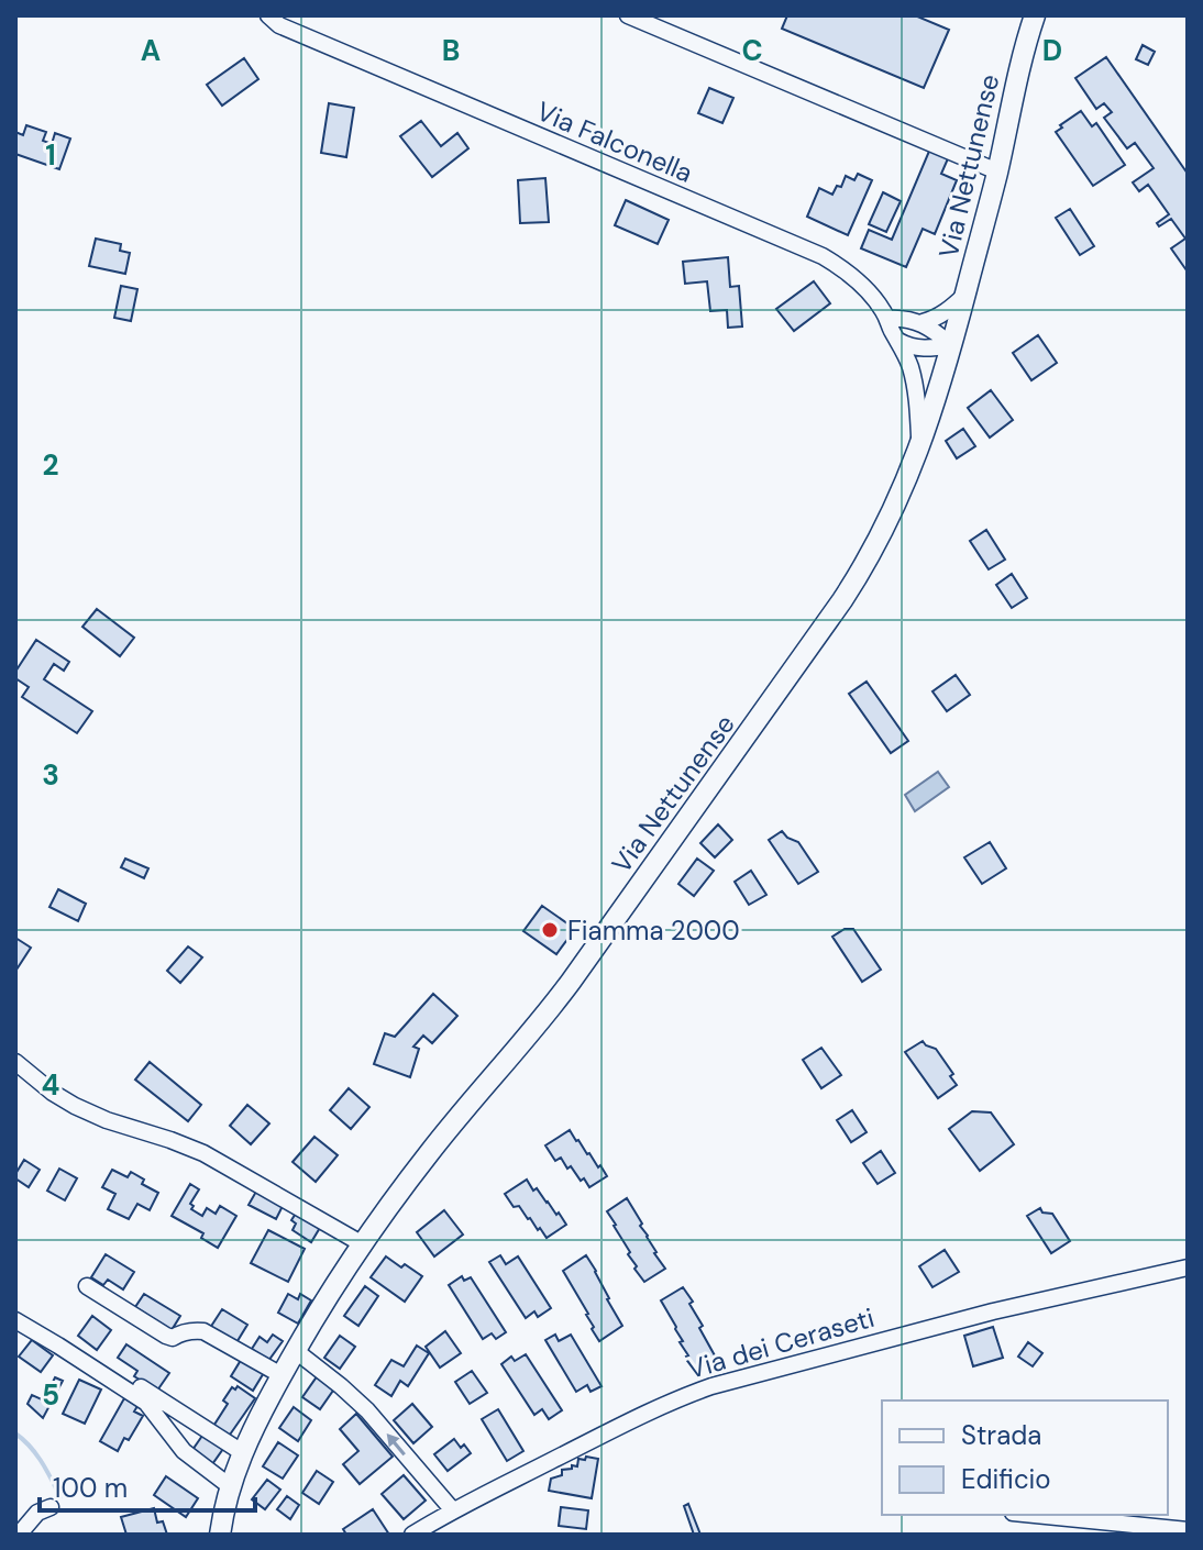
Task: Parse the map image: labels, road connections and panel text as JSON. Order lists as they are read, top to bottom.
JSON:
{
  "streets": {
    "main road": ["Via Nettunense"],
    "street": ["Via Falconella", "Via dei Ceraseti"]
  },
  "crossings": [
    ["Via Falconella", "Via Nettunense"]
  ],
  "places": ["Fiamma 2000"],
  "legend": ["Strada", "Edificio"],
  "scale_bar": "100 m",
  "grid": {
    "columns": [
      "A",
      "B",
      "C",
      "D"
    ],
    "rows": [
      "1",
      "2",
      "3",
      "4",
      "5"
    ]
  }
}
